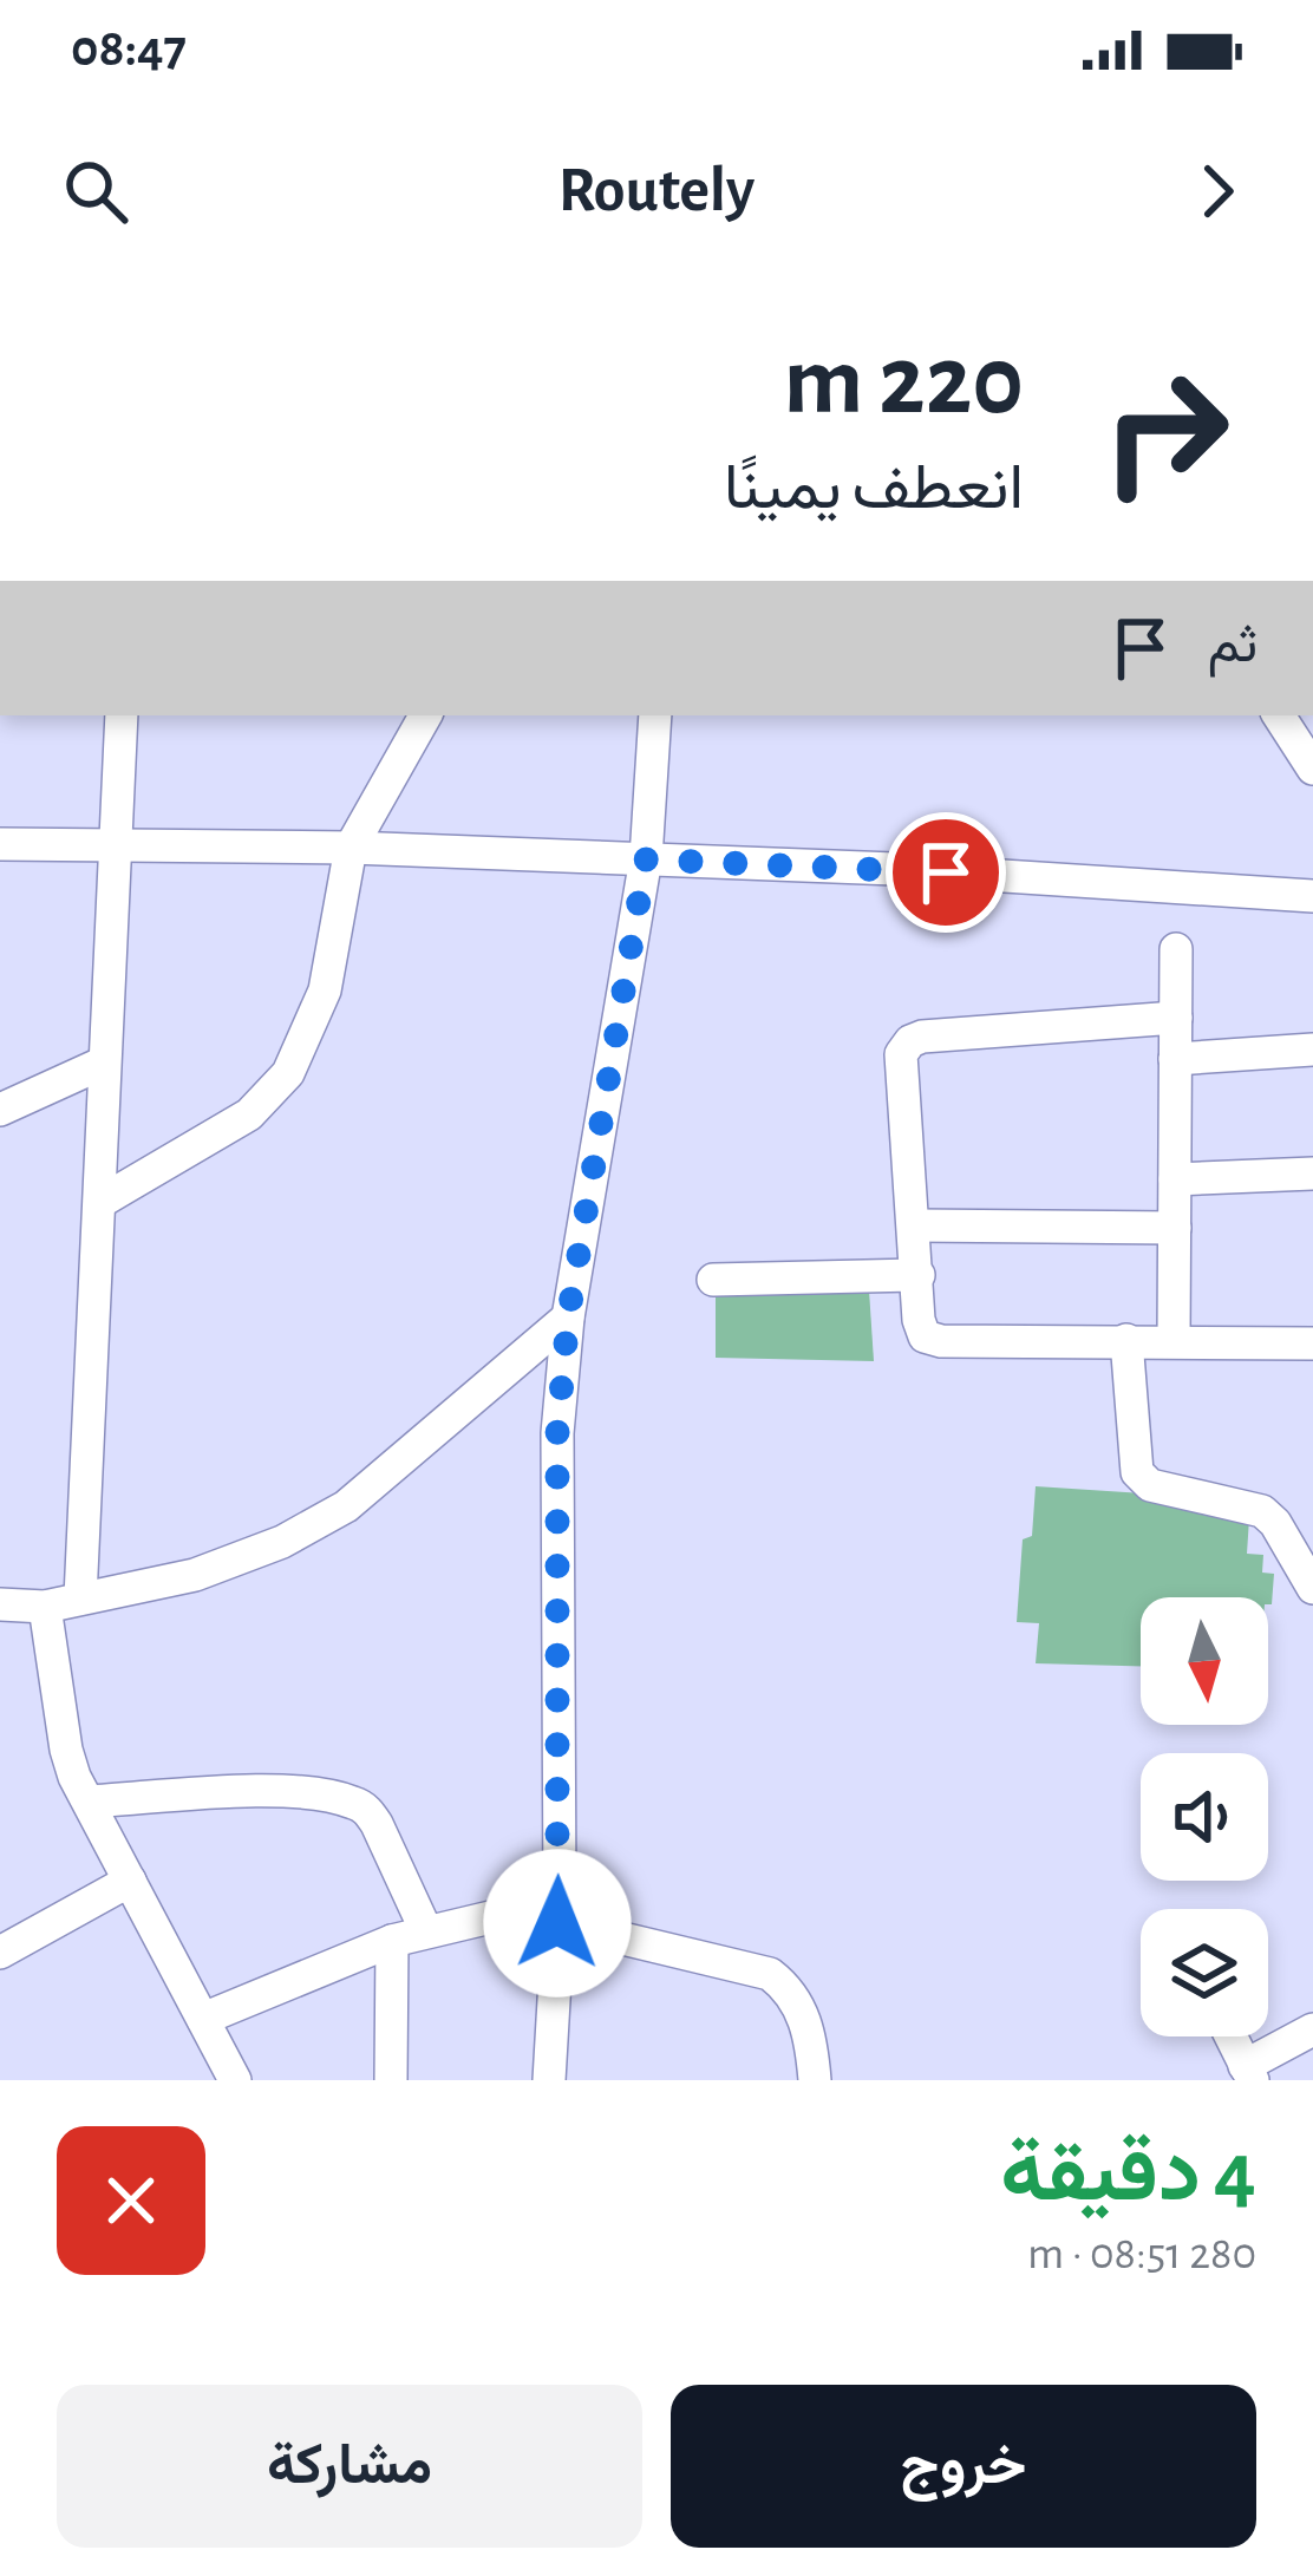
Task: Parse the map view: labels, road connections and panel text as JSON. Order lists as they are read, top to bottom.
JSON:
{
  "north": "bottom",
  "page": {
    "status": "08:47",
    "header": "Routely",
    "turn": ["220 m", "انعطف يمينًا"],
    "then": "ثم",
    "heading": ["4 دقيقة", "280 m · 08:51"],
    "buttons": ["خروج", "مشاركة"]
  }
}
